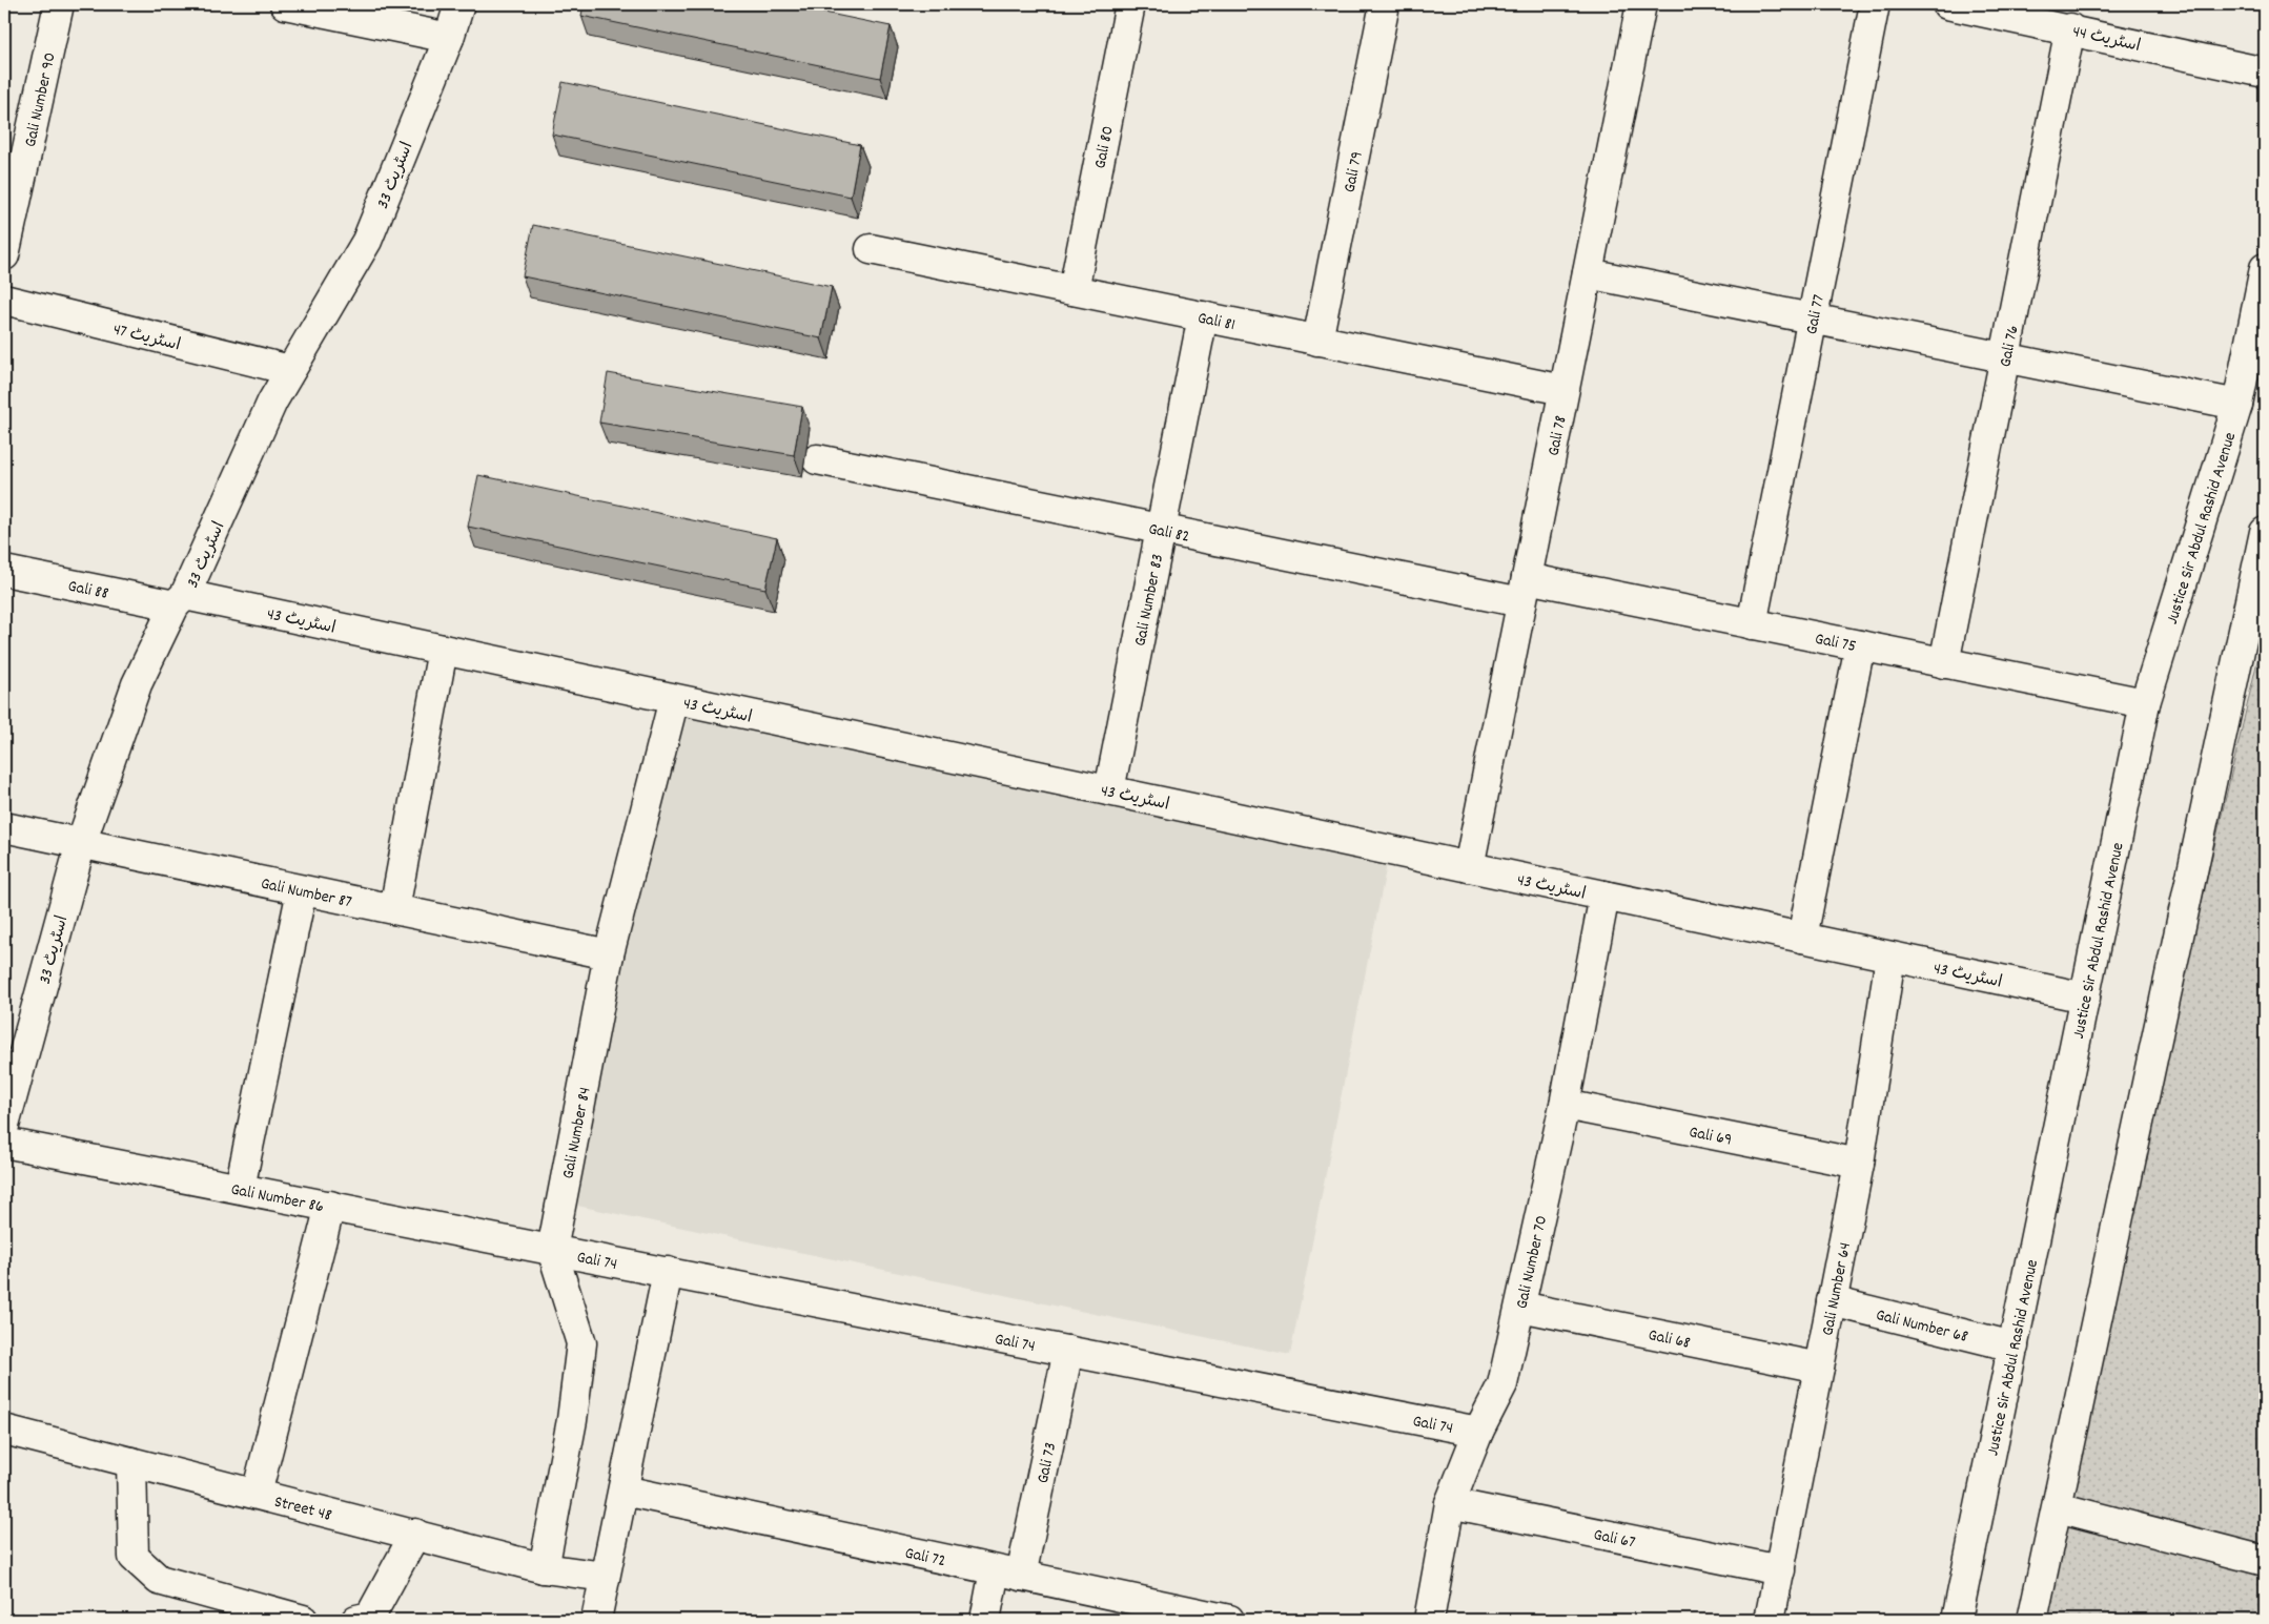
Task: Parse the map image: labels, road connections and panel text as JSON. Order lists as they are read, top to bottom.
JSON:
{
  "streets": {
    "street": [
      "اسٹریٹ 44",
      "Gali Number 90",
      "Gali 80",
      "Gali 79",
      "اسٹریٹ 33",
      "Gali 77",
      "Gali 81",
      "اسٹریٹ 47",
      "Gali 76",
      "Gali 78",
      "Justice Sir Abdul Rashid Avenue",
      "Gali 82",
      "Gali 88",
      "Gali Number 83",
      "اسٹریٹ 43",
      "Gali 75",
      "Gali Number 87",
      "Gali Number 84",
      "Gali 69",
      "Gali Number 86",
      "Gali 74",
      "Gali Number 70",
      "Gali Number 64",
      "Gali Number 68",
      "Gali 68",
      "Gali 73",
      "Street 48",
      "Gali 67",
      "Gali 72"
    ]
  },
  "crossings": [
    ["اسٹریٹ 44", "Gali 76"],
    ["Gali 80", "Gali 81"],
    ["Gali 79", "Gali 81"],
    ["اسٹریٹ 33", "اسٹریٹ 47"],
    ["اسٹریٹ 33", "Gali 88"],
    ["اسٹریٹ 33", "اسٹریٹ 43"],
    ["اسٹریٹ 33", "Gali Number 87"],
    ["Gali 77", "Gali 75"],
    ["Gali 81", "Gali 78"],
    ["Gali 81", "Gali Number 83"],
    ["Gali 76", "Gali 75"],
    ["Gali 78", "Gali 82"],
    ["Gali 78", "اسٹریٹ 43"],
    ["Gali 78", "Gali 75"],
    ["Justice Sir Abdul Rashid Avenue", "اسٹریٹ 43"],
    ["Justice Sir Abdul Rashid Avenue", "Gali 75"],
    ["Justice Sir Abdul Rashid Avenue", "Gali Number 68"],
    ["Gali 82", "Gali Number 83"],
    ["Gali 82", "Gali 75"],
    ["Gali 88", "اسٹریٹ 43"],
    ["Gali Number 83", "اسٹریٹ 43"],
    ["اسٹریٹ 43", "Gali Number 84"],
    ["اسٹریٹ 43", "Gali Number 70"],
    ["اسٹریٹ 43", "Gali Number 64"],
    ["Gali Number 87", "Gali Number 84"],
    ["Gali Number 84", "Gali Number 86"],
    ["Gali Number 84", "Gali 74"],
    ["Gali Number 84", "Street 48"],
    ["Gali 69", "Gali Number 70"],
    ["Gali 69", "Gali Number 64"],
    ["Gali Number 86", "Gali 74"],
    ["Gali 74", "Gali Number 70"],
    ["Gali 74", "Gali 73"],
    ["Gali Number 70", "Gali 68"],
    ["Gali Number 70", "Gali 67"],
    ["Gali Number 64", "Gali Number 68"],
    ["Gali Number 64", "Gali 68"],
    ["Gali Number 64", "Gali 67"],
    ["Gali 73", "Gali 72"]
  ]
}
